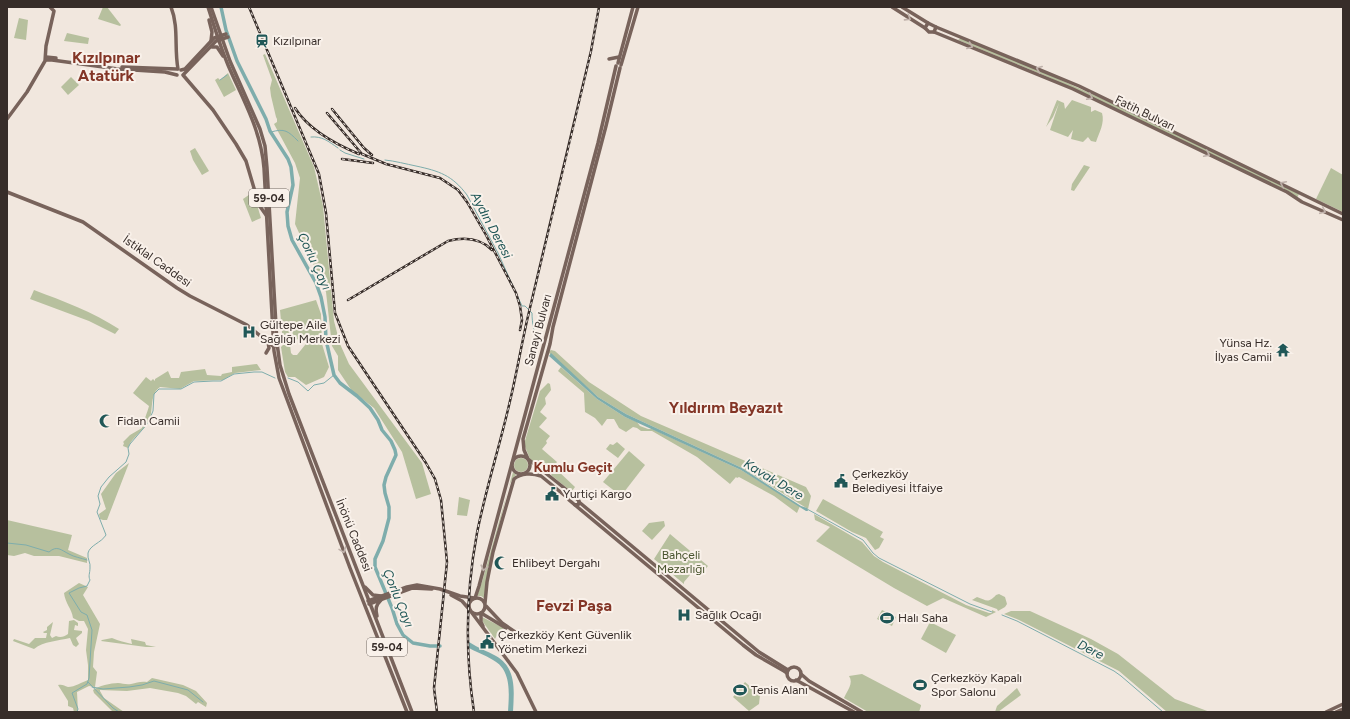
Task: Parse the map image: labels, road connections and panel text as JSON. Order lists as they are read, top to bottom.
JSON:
{
  "streets": {
    "main road": [
      "Fatih Bulvarı",
      "59-04",
      "İstiklal Caddesi",
      "Sanayi Bulvarı",
      "İnönü Caddesi"
    ]
  },
  "crossings": [
    ["59-04", "İstiklal Caddesi"],
    ["59-04", "İnönü Caddesi"]
  ],
  "districts": [
    "Kızılpınar Atatürk",
    "Yıldırım Beyazıt",
    "Kumlu Geçit",
    "Fevzi Paşa"
  ],
  "water": [
    "Aydın Deresi",
    "Çorlu Çayı",
    "Kavak Dere",
    "Dere"
  ],
  "parks": ["Bahçeli Mezarlığı"],
  "places": {
    "station": ["Kızılpınar"],
    "hospital": ["Gültepe Aile Sağlığı Merkezi", "Sağlık Ocağı"],
    "temple": ["Yünsa Hz. İlyas Camii"],
    "mosque": ["Fidan Camii", "Ehlibeyt Dergahı"],
    "public building": ["Çerkezköy Belediyesi İtfaiye", "Yurtiçi Kargo", "Çerkezköy Kent Güvenlik Yönetim Merkezi"],
    "sports": ["Halı Saha", "Çerkezköy Kapalı Spor Salonu", "Tenis Alanı"]
  }
}
